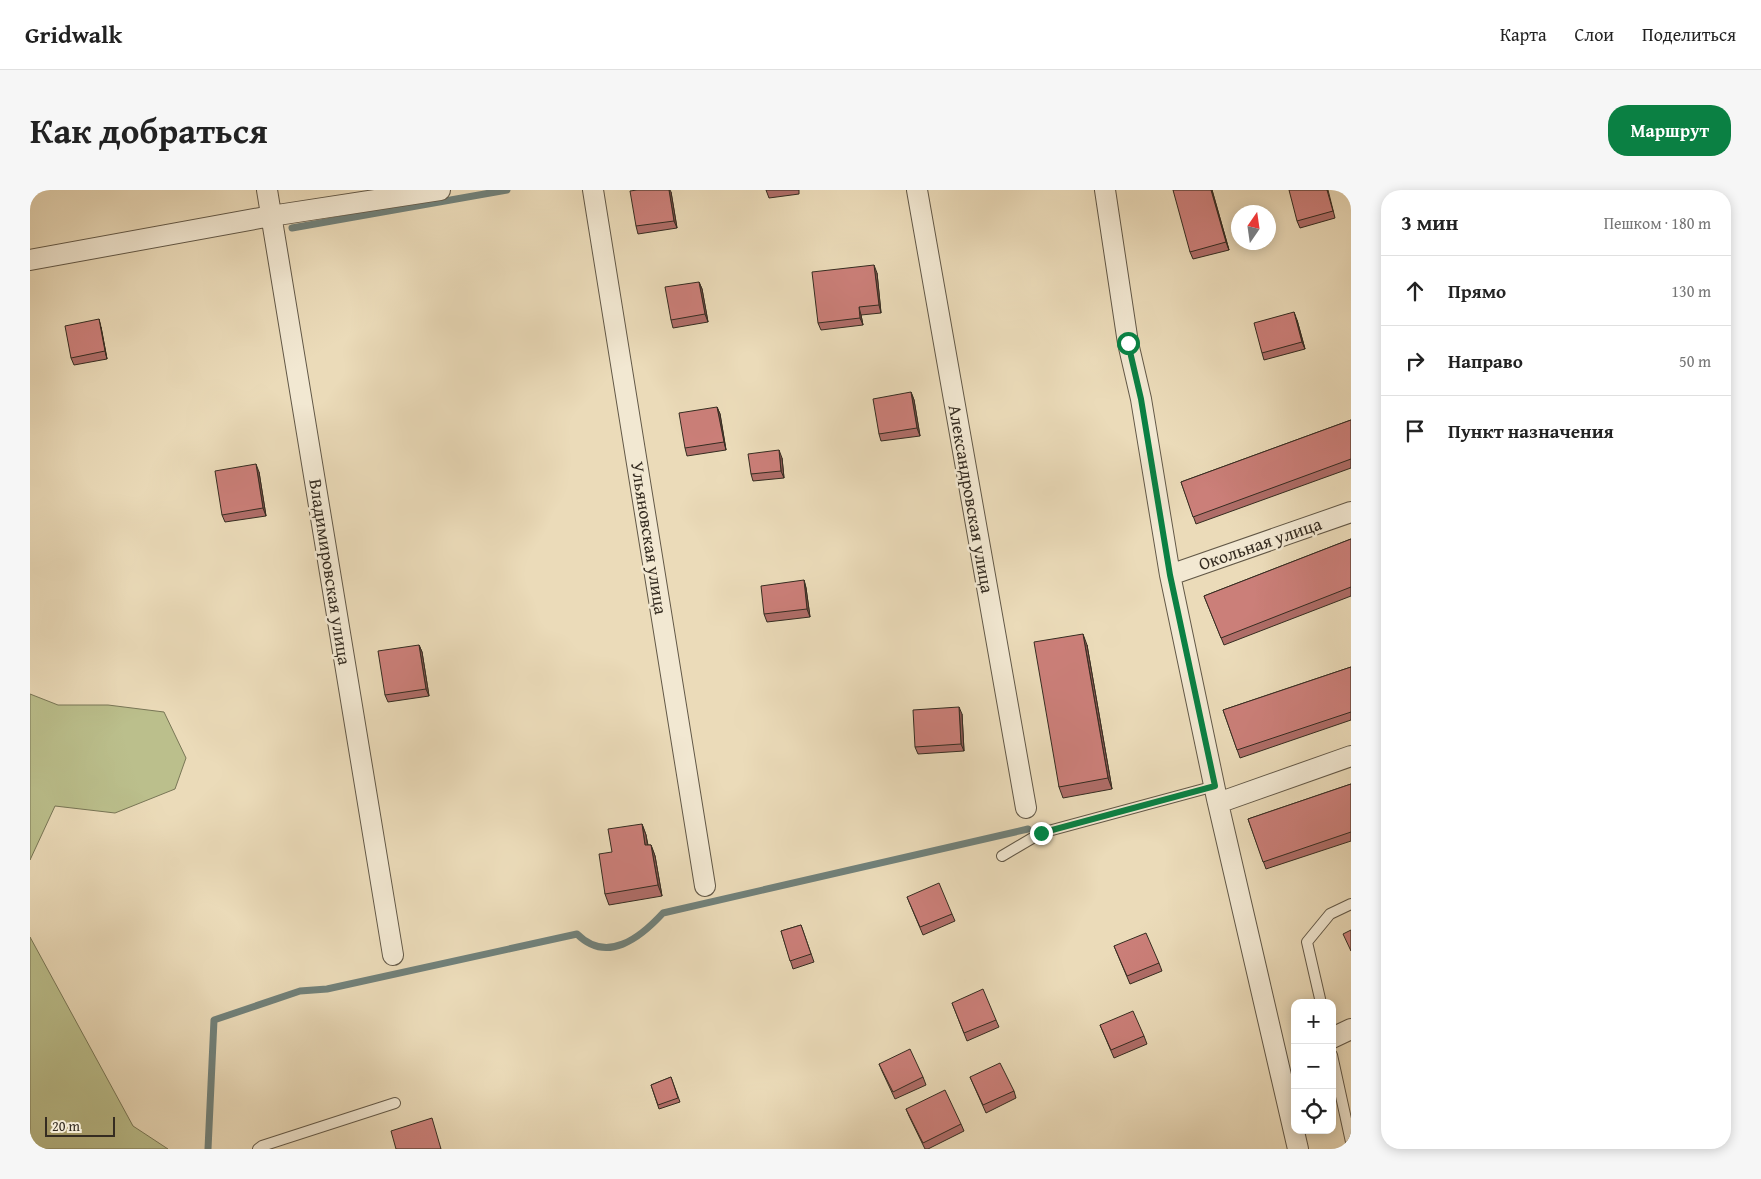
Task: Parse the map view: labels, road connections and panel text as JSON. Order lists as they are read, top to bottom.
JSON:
{
  "streets": {
    "street": [
      "Александровская улица",
      "Ульяновская улица",
      "Окольная улица",
      "Владимировская улица"
    ]
  },
  "scale_bar": "20 m",
  "north": "top",
  "page": {
    "header": "Gridwalk",
    "nav": ["Карта", "Слои", "Поделиться"],
    "title": "Как добраться",
    "buttons": "Маршрут",
    "heading": ["3 мин", "Пешком · 180 m"],
    "list": [
      ["Прямо", "130 m"],
      ["Направо", "50 m"],
      "Пункт назначения"
    ],
    "map_buttons": ["+", "−"],
    "scale": "20 m"
  }
}
